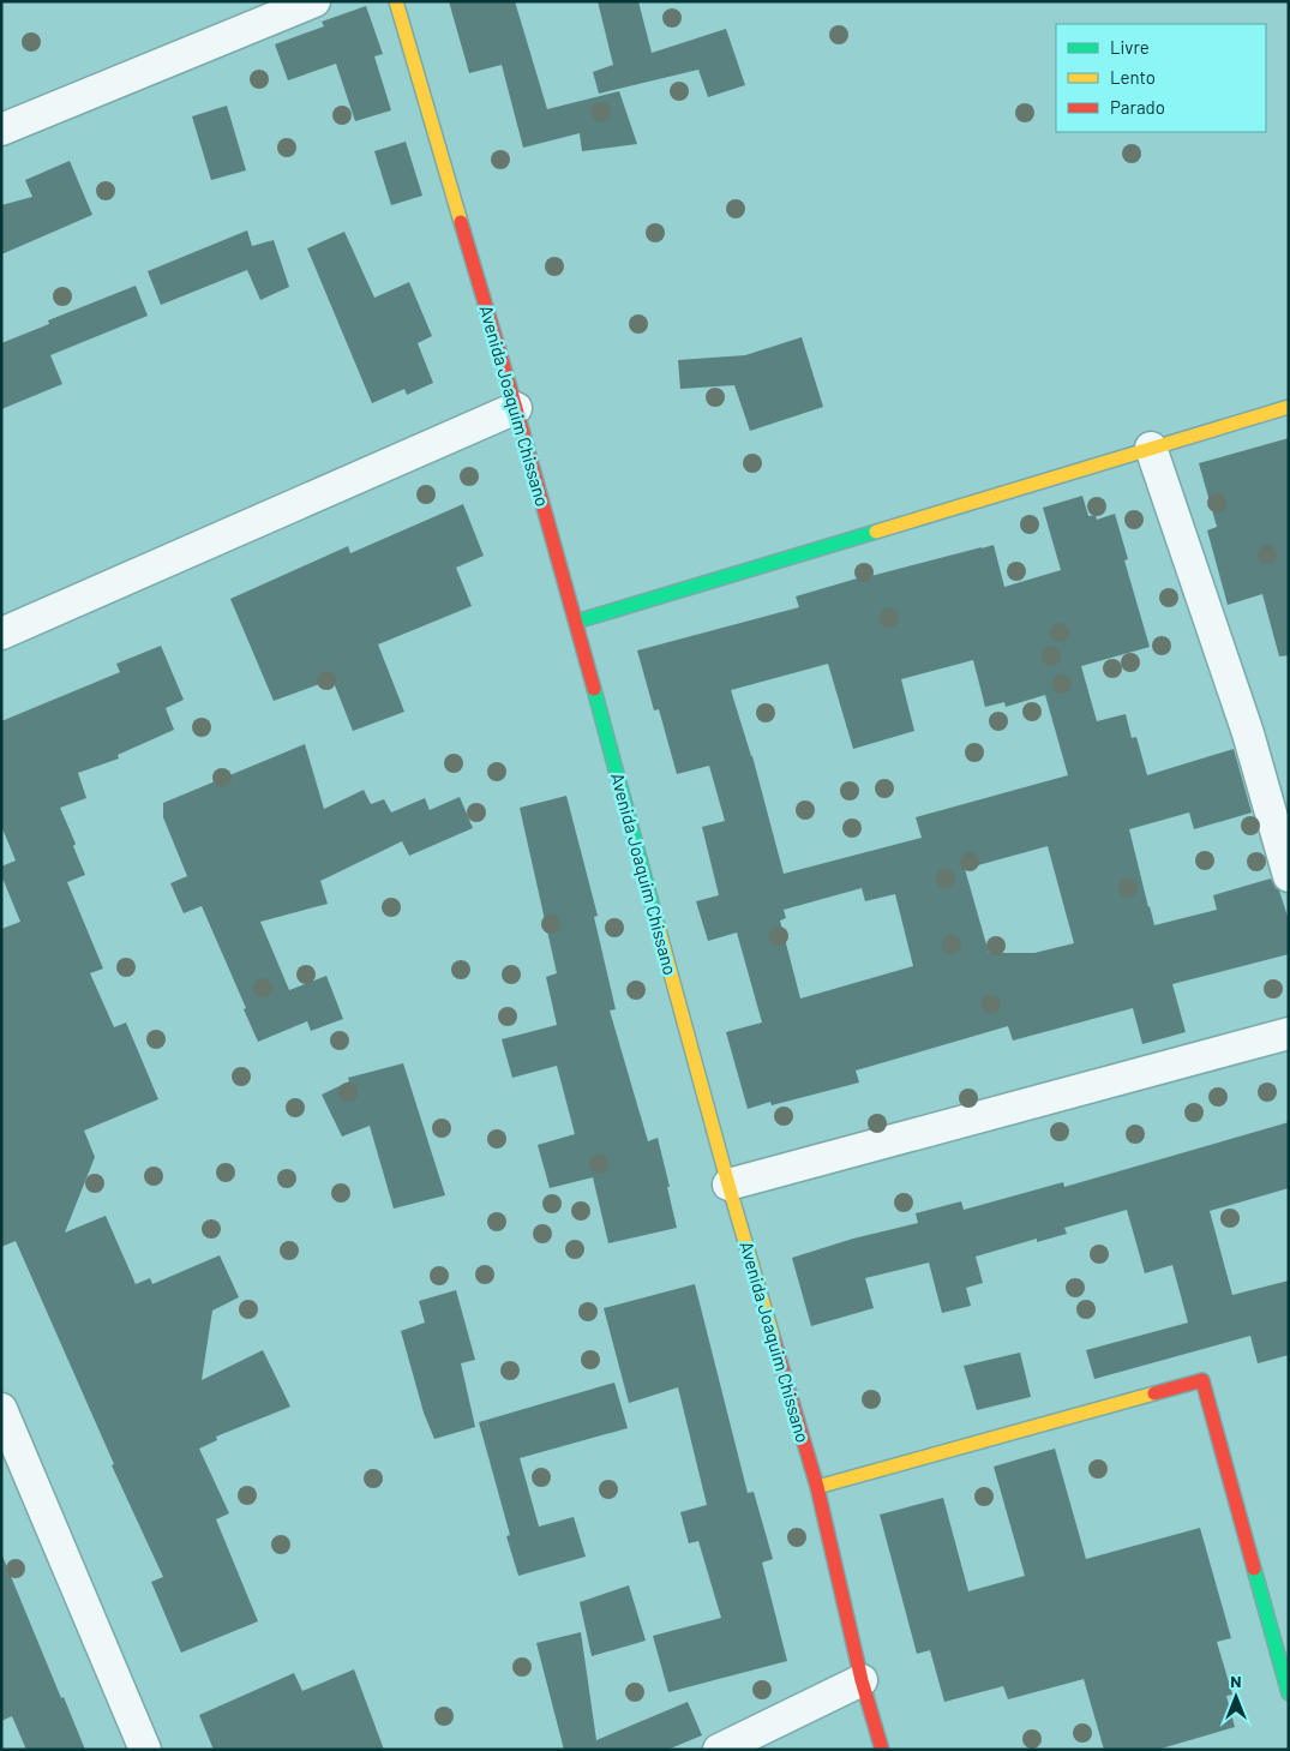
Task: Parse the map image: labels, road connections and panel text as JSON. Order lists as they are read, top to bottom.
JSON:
{
  "streets": {
    "street": ["Avenida Joaquim Chissano"]
  },
  "legend": ["Livre", "Lento", "Parado"],
  "north": "top"
}
